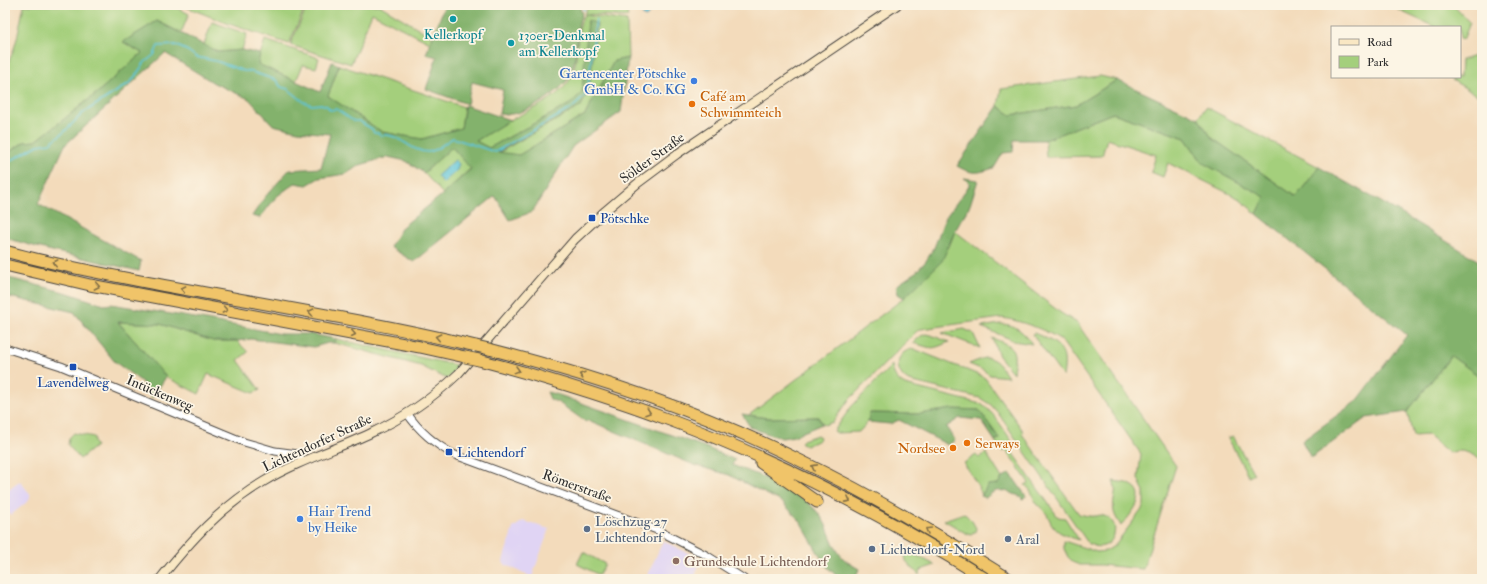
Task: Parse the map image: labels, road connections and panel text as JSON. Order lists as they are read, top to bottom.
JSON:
{
  "streets": {
    "main road": ["Sölder Straße", "Lichtendorfer Straße"],
    "street": ["Intückenweg", "Römerstraße"]
  },
  "crossings": [
    ["Sölder Straße", "Lichtendorfer Straße"],
    ["Intückenweg", "Lichtendorfer Straße"],
    ["Lichtendorfer Straße", "Römerstraße"]
  ],
  "places": {
    "other": [
      "Kellerkopf",
      "130er-Denkmal am Kellerkopf",
      "Gartencenter Pötschke GmbH & Co. KG",
      "Café am Schwimmteich",
      "Serways",
      "Nordsee",
      "Hair Trend by Heike",
      "Löschzug 27 Lichtendorf",
      "Aral",
      "Lichtendorf-Nord",
      "Grundschule Lichtendorf"
    ],
    "transit": ["Pötschke", "Lavendelweg", "Lichtendorf"]
  },
  "legend": ["Road", "Park"]
}
